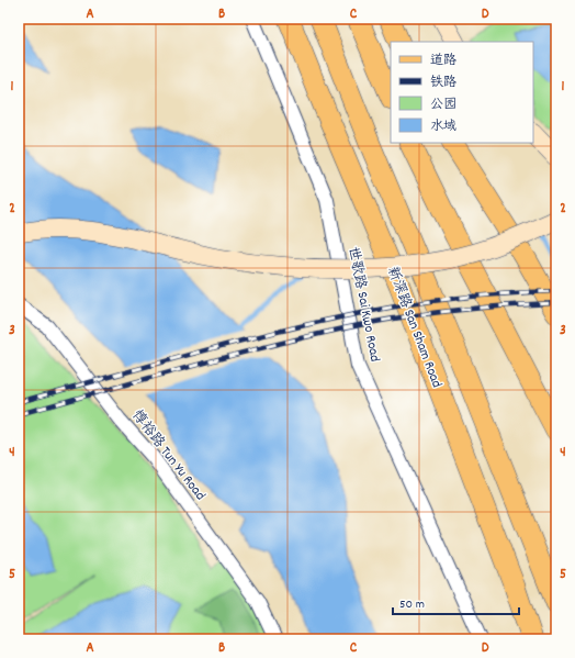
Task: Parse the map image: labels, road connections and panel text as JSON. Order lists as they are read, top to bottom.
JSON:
{
  "streets": {
    "main road": ["新深路 San Sham Road"],
    "street": ["世歌路 Sai Kwo Road", "惇裕路 Tun Yu Road"]
  },
  "legend": [
    "道路",
    "铁路",
    "公园",
    "水域"
  ],
  "scale_bar": "50 m",
  "grid": {
    "columns": [
      "A",
      "B",
      "C",
      "D"
    ],
    "rows": [
      "1",
      "2",
      "3",
      "4",
      "5"
    ]
  }
}
